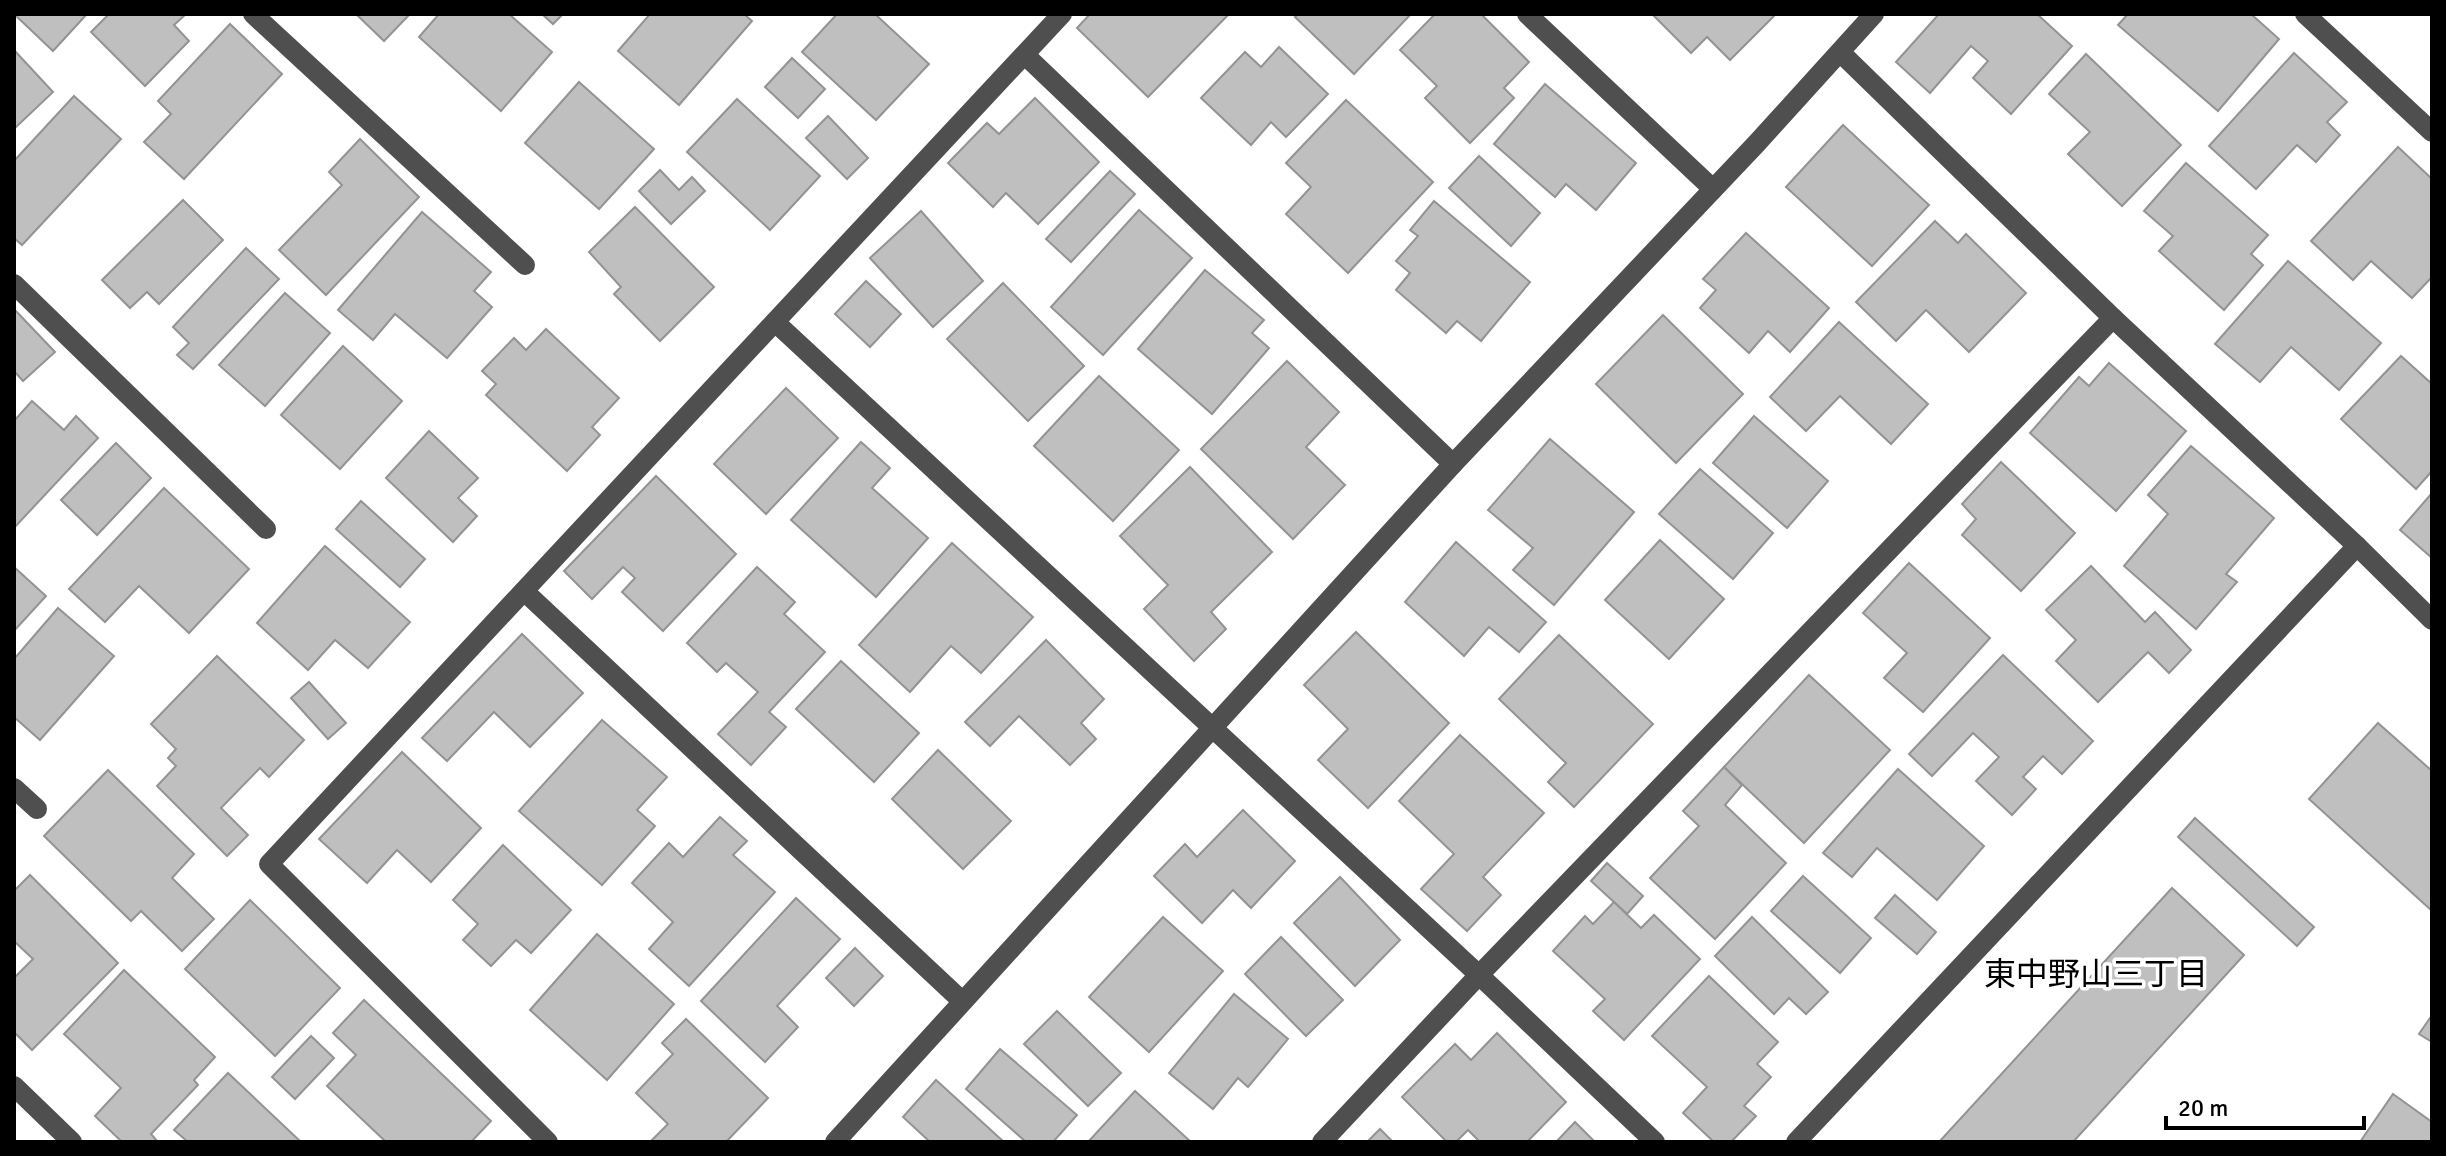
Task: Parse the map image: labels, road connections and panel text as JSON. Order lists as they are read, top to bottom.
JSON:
{
  "districts": ["東中野山三丁目"],
  "scale_bar": "20 m"
}
